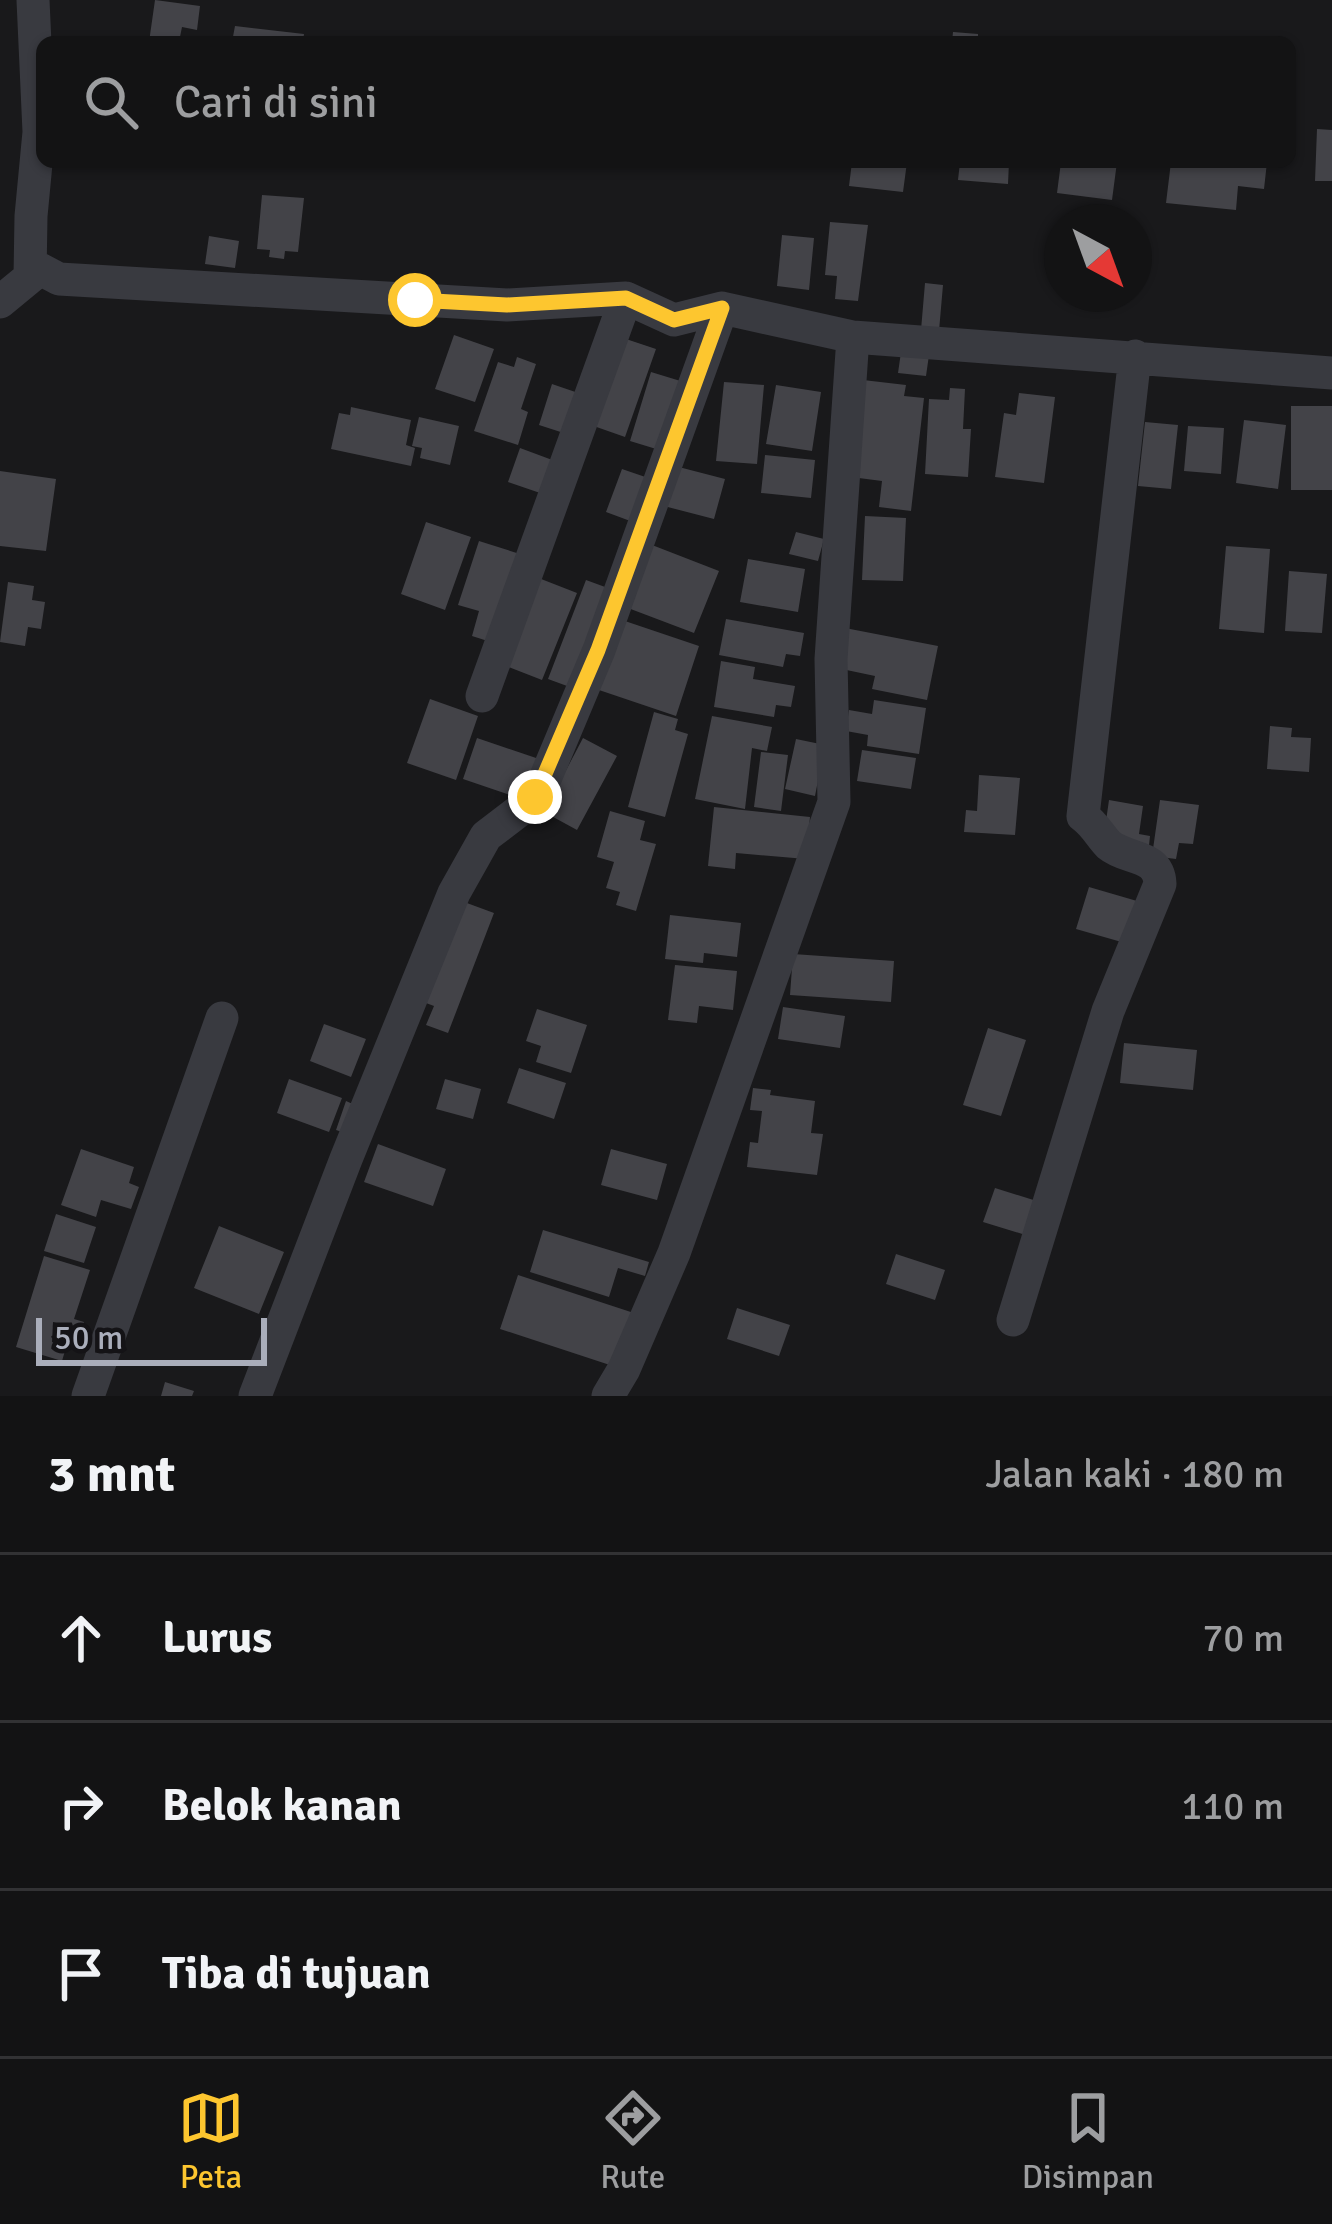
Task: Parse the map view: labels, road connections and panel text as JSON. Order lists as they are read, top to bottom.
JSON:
{
  "scale_bar": "50 m",
  "north": "bottom right",
  "page": {
    "search": "Cari di sini",
    "scale": "50 m",
    "heading": ["3 mnt", "Jalan kaki · 180 m"],
    "list": [
      ["Lurus", "70 m"],
      ["Belok kanan", "110 m"],
      "Tiba di tujuan"
    ],
    "nav": ["Peta", "Rute", "Disimpan"]
  }
}
